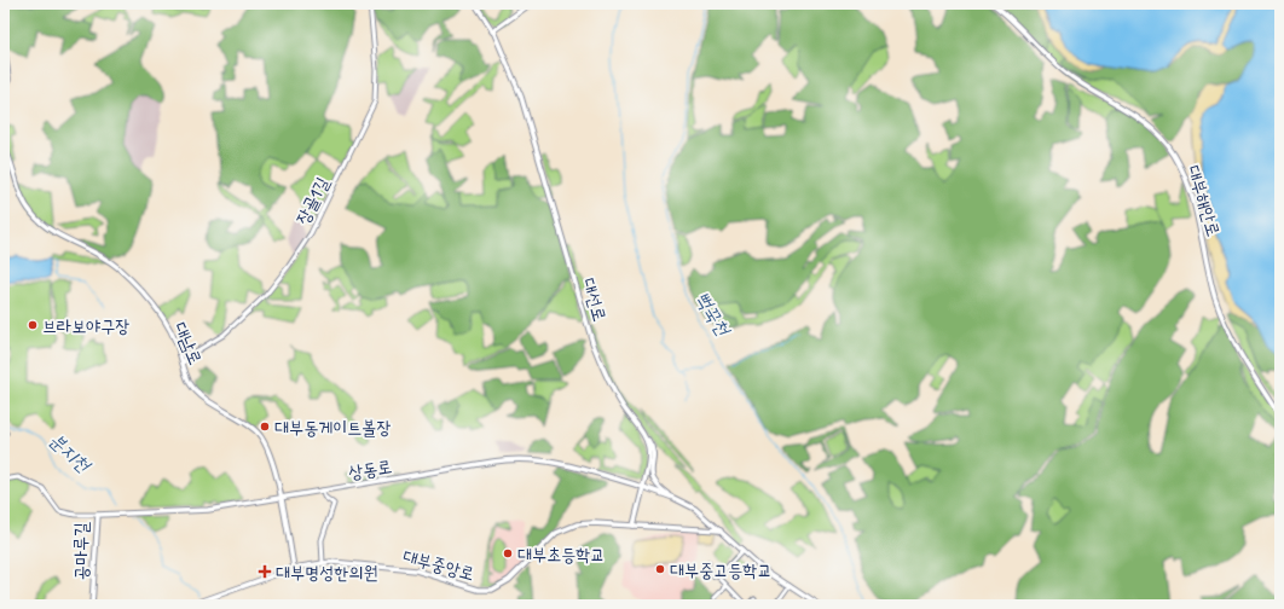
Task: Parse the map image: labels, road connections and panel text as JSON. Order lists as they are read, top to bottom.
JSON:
{
  "streets": {
    "street": [
      "장골1길",
      "대부해안로",
      "대선로",
      "대남로",
      "상동로",
      "공마루길",
      "대부중앙로"
    ]
  },
  "crossings": [
    ["장골1길", "대남로"],
    ["대선로", "상동로"],
    ["대남로", "상동로"],
    ["대남로", "대부중앙로"],
    ["상동로", "공마루길"]
  ],
  "water": ["뻑꾹천", "분지천"],
  "places": {
    "other": [
      "브라보야구장",
      "대부동게이트볼장",
      "대부초등학교",
      "대부중고등학교"
    ],
    "health": ["대부명성한의원"]
  }
}
